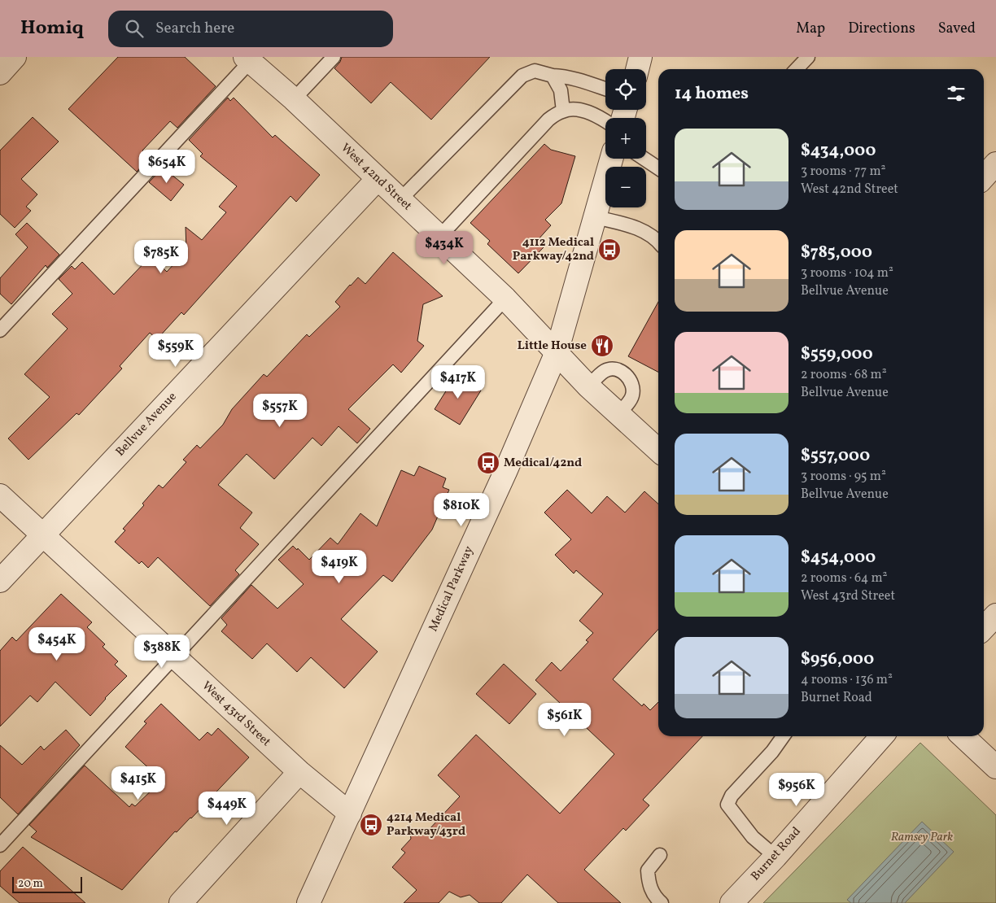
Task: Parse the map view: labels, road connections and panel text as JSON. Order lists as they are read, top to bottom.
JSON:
{
  "streets": {
    "street": [
      "West 42nd Street",
      "Bellvue Avenue",
      "Medical Parkway",
      "West 43rd Street",
      "Burnet Road"
    ]
  },
  "crossings": [
    ["West 42nd Street", "Bellvue Avenue"],
    ["West 42nd Street", "Medical Parkway"],
    ["Bellvue Avenue", "West 43rd Street"],
    ["Medical Parkway", "West 43rd Street"]
  ],
  "parks": ["Ramsey Park"],
  "places": {
    "bus stop": ["4112 Medical Parkway/42nd", "Medical/42nd", "4214 Medical Parkway/43rd"],
    "restaurant": ["Little House"]
  },
  "scale_bar": "20 m",
  "page": {
    "header": "Homiq",
    "search": "Search here",
    "nav": ["Map", "Directions", "Saved"],
    "map_buttons": ["+", "−"],
    "heading": "14 homes",
    "list": [
      {
        "name": "$434,000",
        "note": "3 rooms · 77 m² · West 42nd Street"
      },
      {
        "name": "$785,000",
        "note": "3 rooms · 104 m² · Bellvue Avenue"
      },
      {
        "name": "$559,000",
        "note": "2 rooms · 68 m² · Bellvue Avenue"
      },
      {
        "name": "$557,000",
        "note": "3 rooms · 95 m² · Bellvue Avenue"
      },
      {
        "name": "$454,000",
        "note": "2 rooms · 64 m² · West 43rd Street"
      },
      {
        "name": "$956,000",
        "note": "4 rooms · 136 m² · Burnet Road"
      }
    ],
    "price": [
      "$654K",
      "$434K",
      "$785K",
      "$559K",
      "$417K",
      "$557K",
      "$810K",
      "$419K",
      "$454K",
      "$388K",
      "$561K",
      "$415K",
      "$956K",
      "$449K"
    ],
    "scale": "20 m"
  }
}
